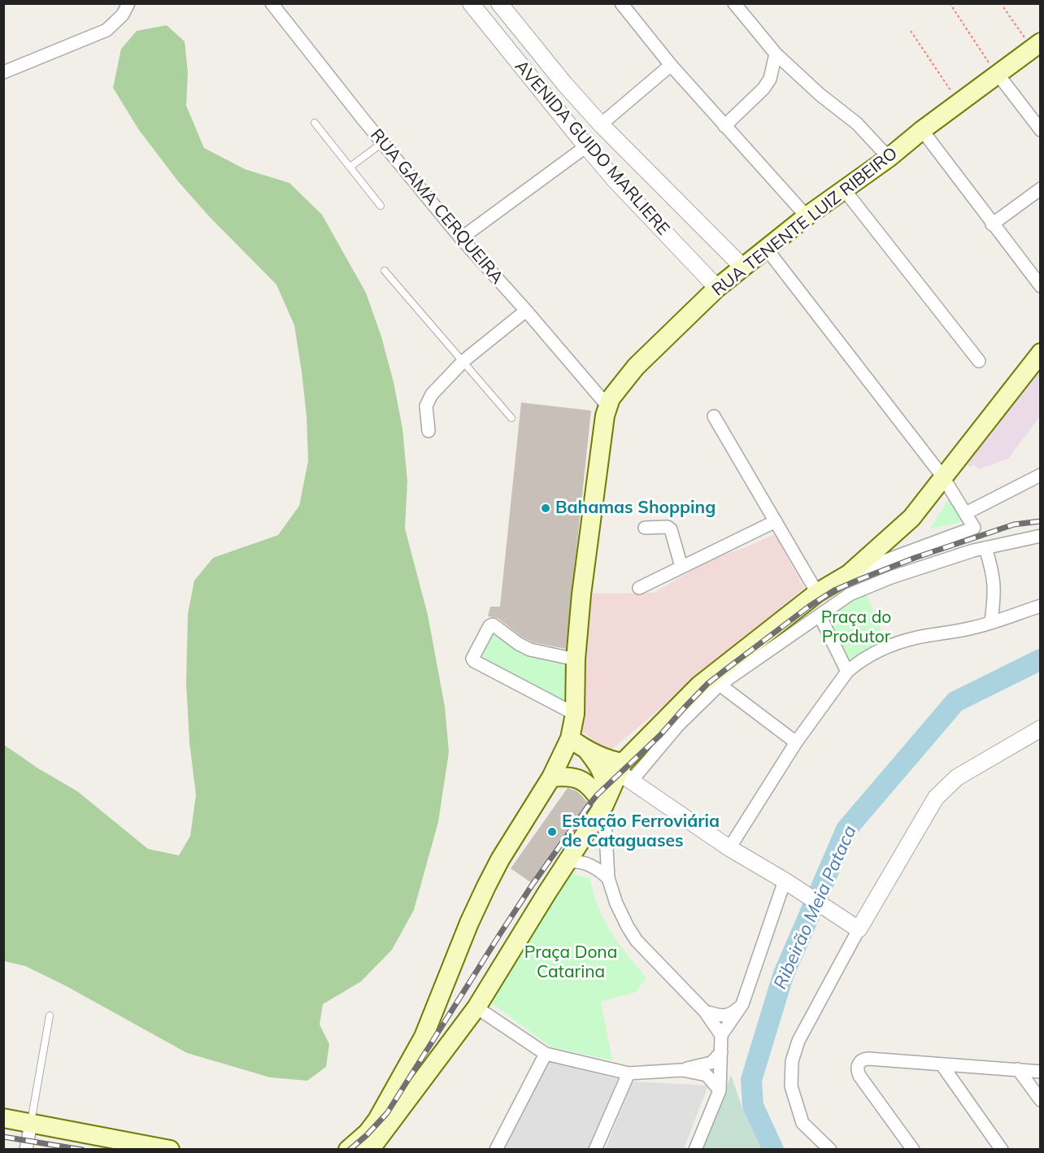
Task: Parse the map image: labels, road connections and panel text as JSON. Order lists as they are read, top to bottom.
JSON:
{
  "streets": {
    "main road": ["RUA TENENTE LUIZ RIBEIRO"],
    "street": ["AVENIDA GUIDO MARLIERE", "RUA GAMA CERQUEIRA"]
  },
  "crossings": [
    ["AVENIDA GUIDO MARLIERE", "RUA TENENTE LUIZ RIBEIRO"],
    ["RUA GAMA CERQUEIRA", "RUA TENENTE LUIZ RIBEIRO"]
  ],
  "water": ["Ribeirão Meia Pataca"],
  "parks": ["Praça do Produtor", "Praça Dona Catarina"],
  "places": ["Bahamas Shopping", "Estação Ferroviária de Cataguases"]
}
